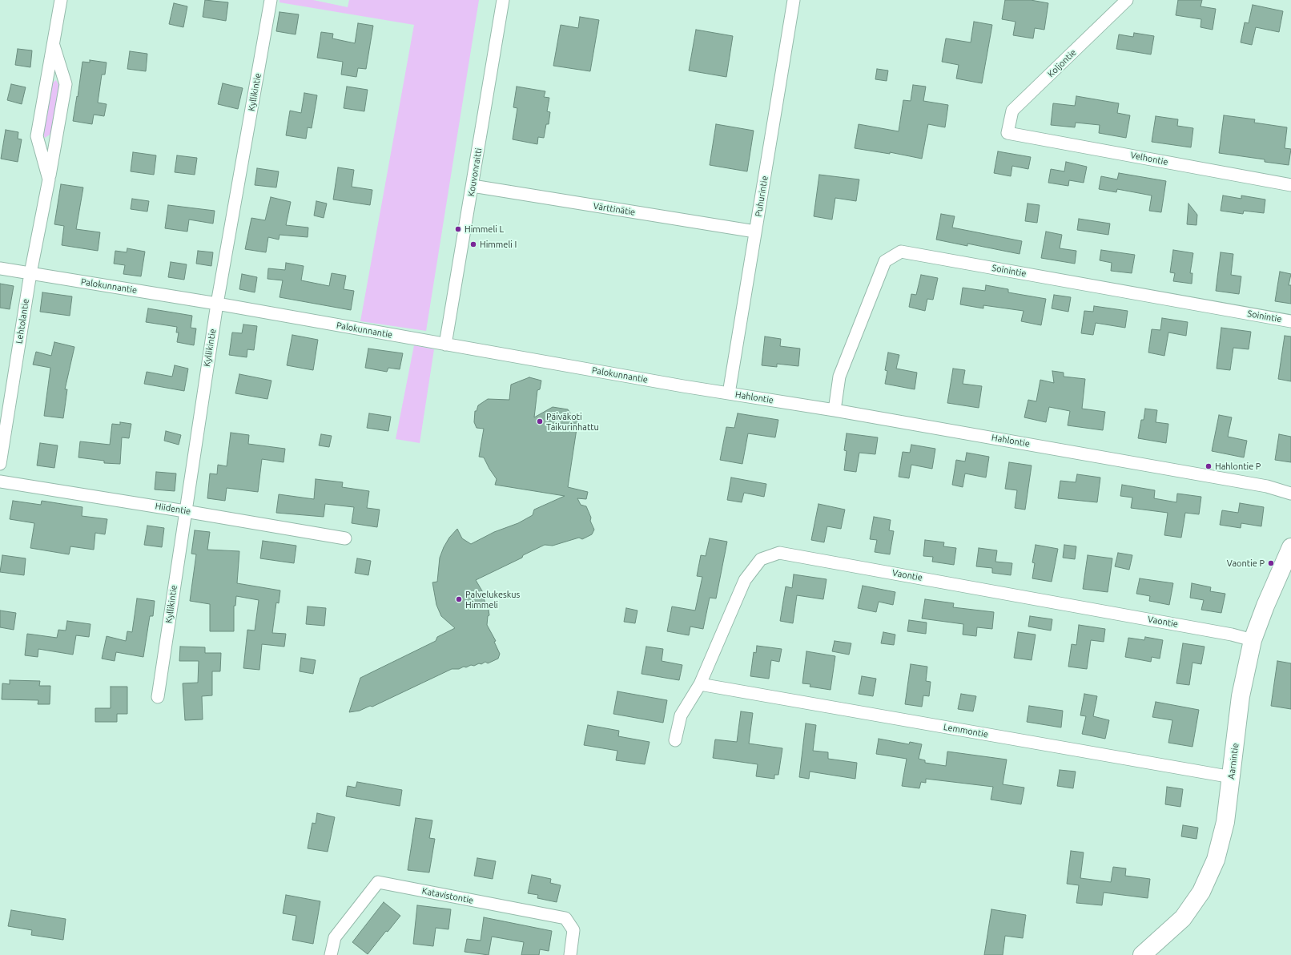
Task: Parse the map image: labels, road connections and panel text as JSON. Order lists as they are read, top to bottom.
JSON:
{
  "streets": {
    "street": [
      "Koljontie",
      "Kyllikintie",
      "Velhontie",
      "Kouvonraitti",
      "Puhurintie",
      "Värttinätie",
      "Soinintie",
      "Palokunnantie",
      "Lehtolantie",
      "Hahlontie",
      "Hiidentie",
      "Vaontie",
      "Lemmontie",
      "Aarnintie",
      "Katavistontie"
    ]
  },
  "crossings": [
    ["Koljontie", "Velhontie"],
    ["Kyllikintie", "Palokunnantie"],
    ["Kyllikintie", "Hiidentie"],
    ["Kouvonraitti", "Värttinätie"],
    ["Kouvonraitti", "Palokunnantie"],
    ["Puhurintie", "Värttinätie"],
    ["Puhurintie", "Palokunnantie"],
    ["Puhurintie", "Hahlontie"],
    ["Soinintie", "Hahlontie"],
    ["Palokunnantie", "Lehtolantie"],
    ["Palokunnantie", "Hahlontie"],
    ["Vaontie", "Lemmontie"],
    ["Vaontie", "Aarnintie"],
    ["Lemmontie", "Aarnintie"]
  ],
  "places": [
    "Himmeli L",
    "Himmeli I",
    "Päiväkoti Taikurinhattu",
    "Hahlontie P",
    "Vaontie P",
    "Palvelukeskus Himmeli"
  ]
}
